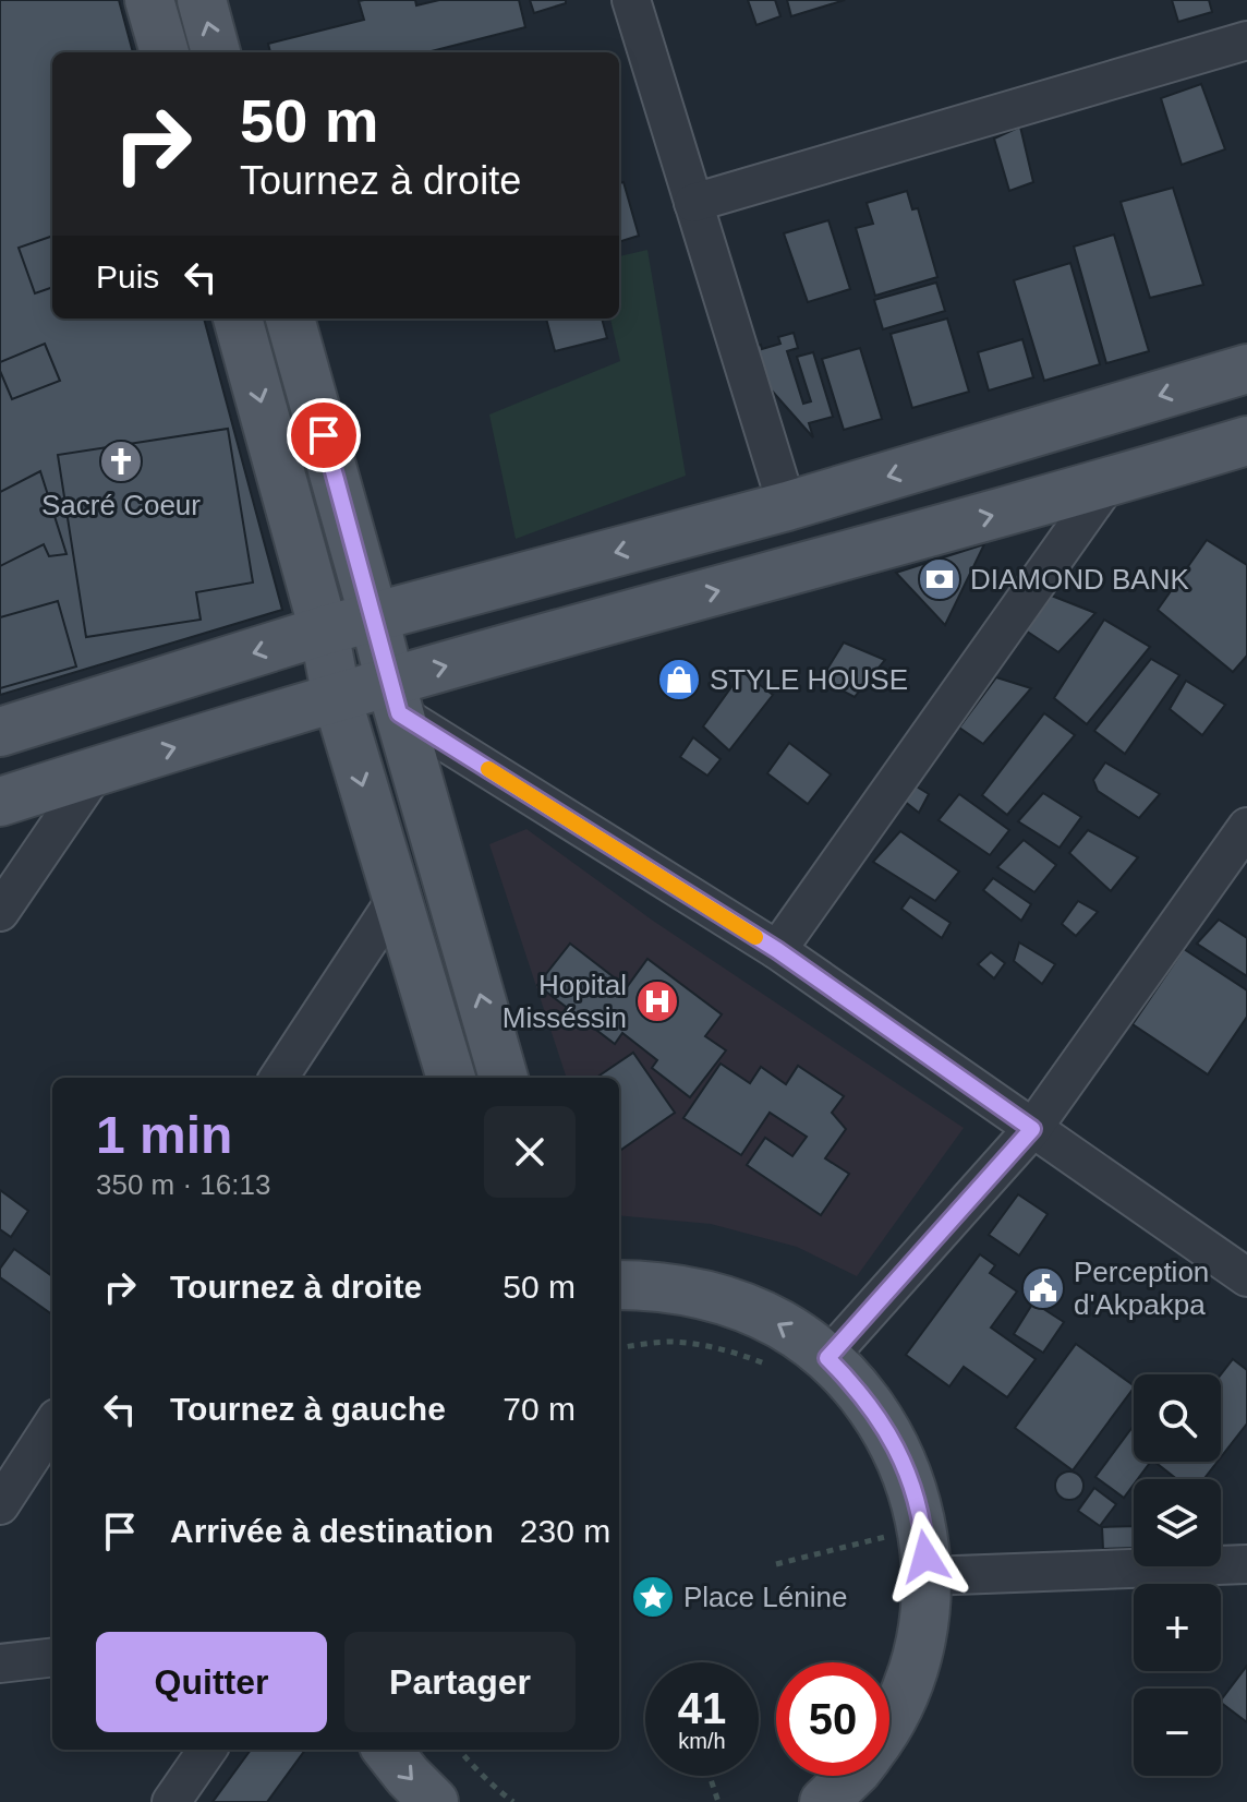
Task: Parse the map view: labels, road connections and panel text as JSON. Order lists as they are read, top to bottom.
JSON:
{
  "places": {
    "church": ["Sacré Coeur"],
    "bank": ["DIAMOND BANK"],
    "shop": ["STYLE HOUSE"],
    "hospital": ["Hopital Misséssin"],
    "public building": ["Perception d'Akpakpa"],
    "place": ["Place Lénine"]
  },
  "page": {
    "turn": ["50 m", "Tournez à droite"],
    "then": "Puis",
    "heading": ["1 min", "350 m · 16:13"],
    "list": [
      {
        "name": "Tournez à droite",
        "value": "50 m"
      },
      {
        "name": "Tournez à gauche",
        "value": "70 m"
      },
      {
        "name": "Arrivée à destination",
        "value": "230 m"
      }
    ],
    "map_buttons": ["+", "−"],
    "buttons": ["Quitter", "Partager"],
    "speed": "41 km/h",
    "limit": "50"
  }
}
